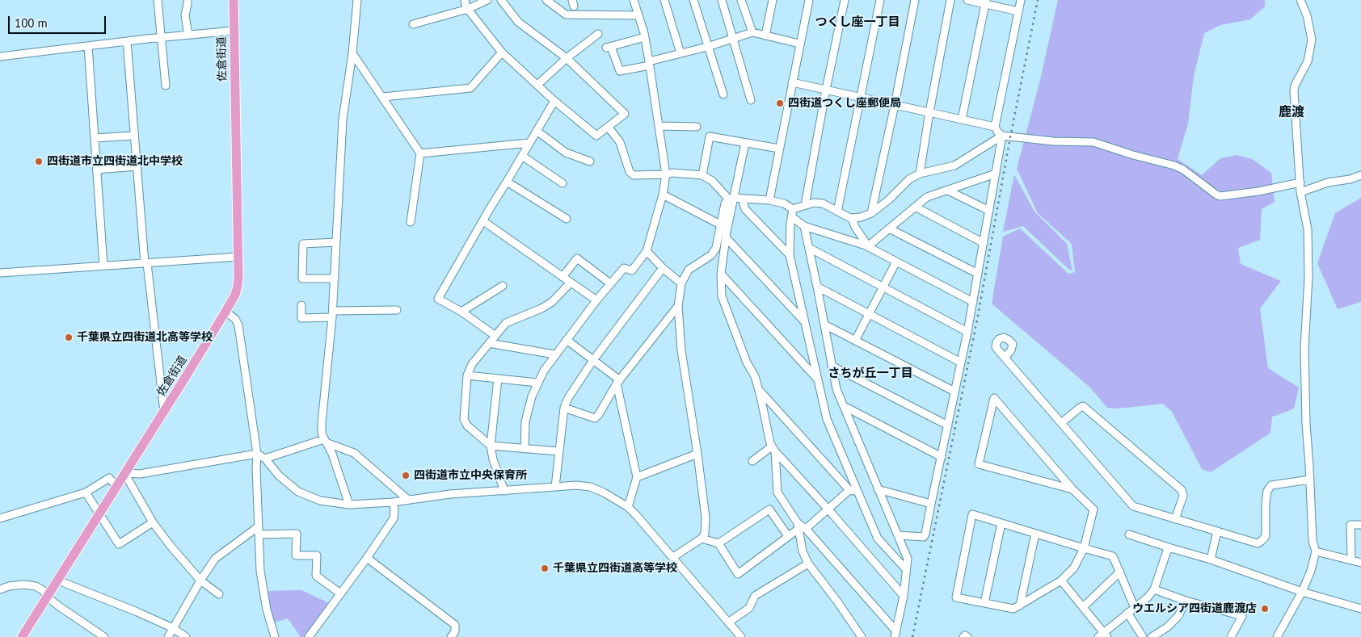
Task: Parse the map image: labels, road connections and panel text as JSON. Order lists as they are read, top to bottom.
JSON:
{
  "streets": {
    "main road": ["佐倉街道"]
  },
  "districts": ["つくし座一丁目", "鹿渡", "さちが丘一丁目"],
  "places": [
    "四街道つくし座郵便局",
    "四街道市立四街道北中学校",
    "千葉県立四街道北高等学校",
    "四街道市立中央保育所",
    "千葉県立四街道高等学校",
    "ウエルシア四街道鹿渡店"
  ],
  "scale_bar": "100 m"
}
